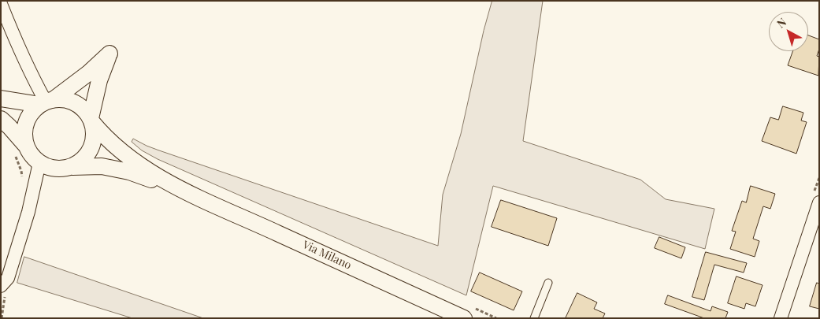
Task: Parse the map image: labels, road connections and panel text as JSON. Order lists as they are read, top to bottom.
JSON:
{
  "streets": {
    "street": ["Via Milano"]
  },
  "north": "top left"
}
